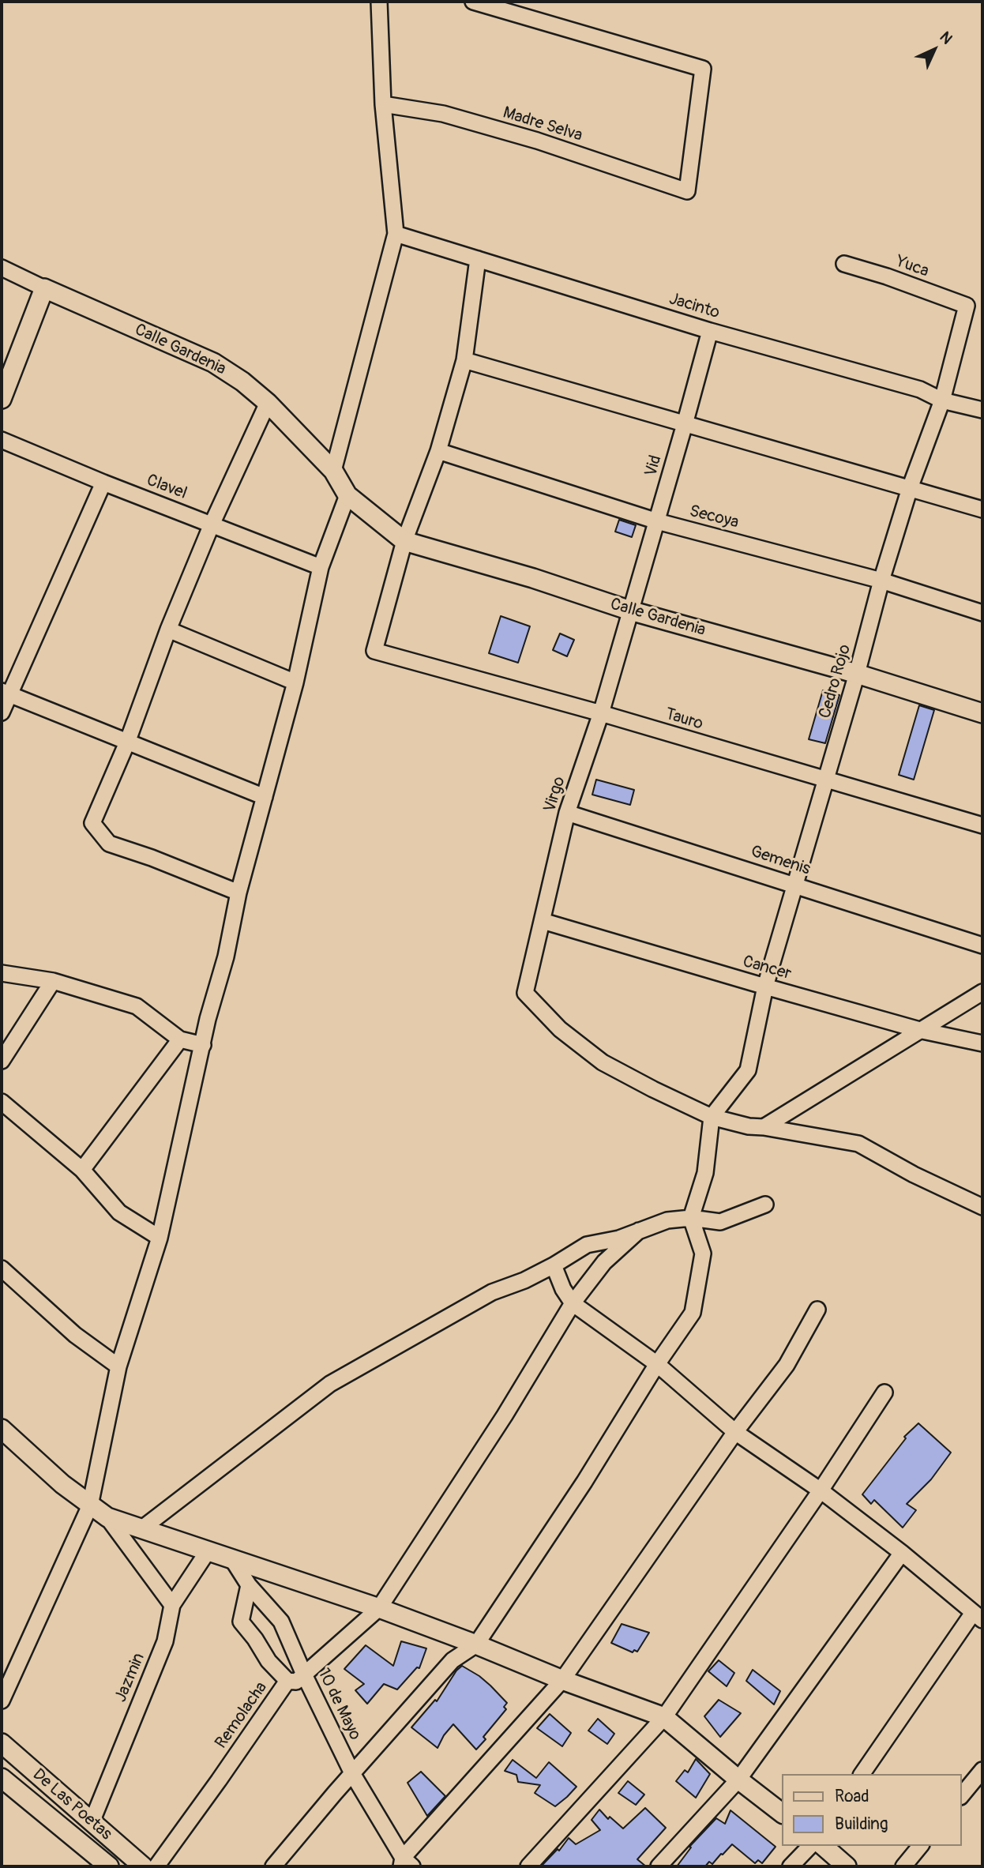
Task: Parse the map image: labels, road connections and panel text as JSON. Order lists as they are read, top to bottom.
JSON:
{
  "streets": {
    "street": [
      "Madre Selva",
      "Yuca",
      "Jacinto",
      "Calle Gardenia",
      "Vid",
      "Clavel",
      "Secoya",
      "Cedro Rojo",
      "Tauro",
      "Virgo",
      "Gemenis",
      "Cancer",
      "Jazmin",
      "10 de Mayo",
      "Remolacha",
      "De Las Poetas"
    ]
  },
  "crossings": [
    ["Yuca", "Cedro Rojo"],
    ["Jacinto", "Vid"],
    ["Jacinto", "Cedro Rojo"],
    ["Calle Gardenia", "Vid"],
    ["Calle Gardenia", "Cedro Rojo"],
    ["Calle Gardenia", "Tauro"],
    ["Calle Gardenia", "Virgo"],
    ["Vid", "Secoya"],
    ["Vid", "Virgo"],
    ["Secoya", "Cedro Rojo"],
    ["Cedro Rojo", "Tauro"],
    ["Cedro Rojo", "Virgo"],
    ["Cedro Rojo", "Gemenis"],
    ["Cedro Rojo", "Cancer"],
    ["Tauro", "Virgo"],
    ["Virgo", "Gemenis"],
    ["Virgo", "Cancer"],
    ["Jazmin", "De Las Poetas"],
    ["10 de Mayo", "Remolacha"]
  ],
  "legend": ["Road", "Building"],
  "north": "top right"
}
